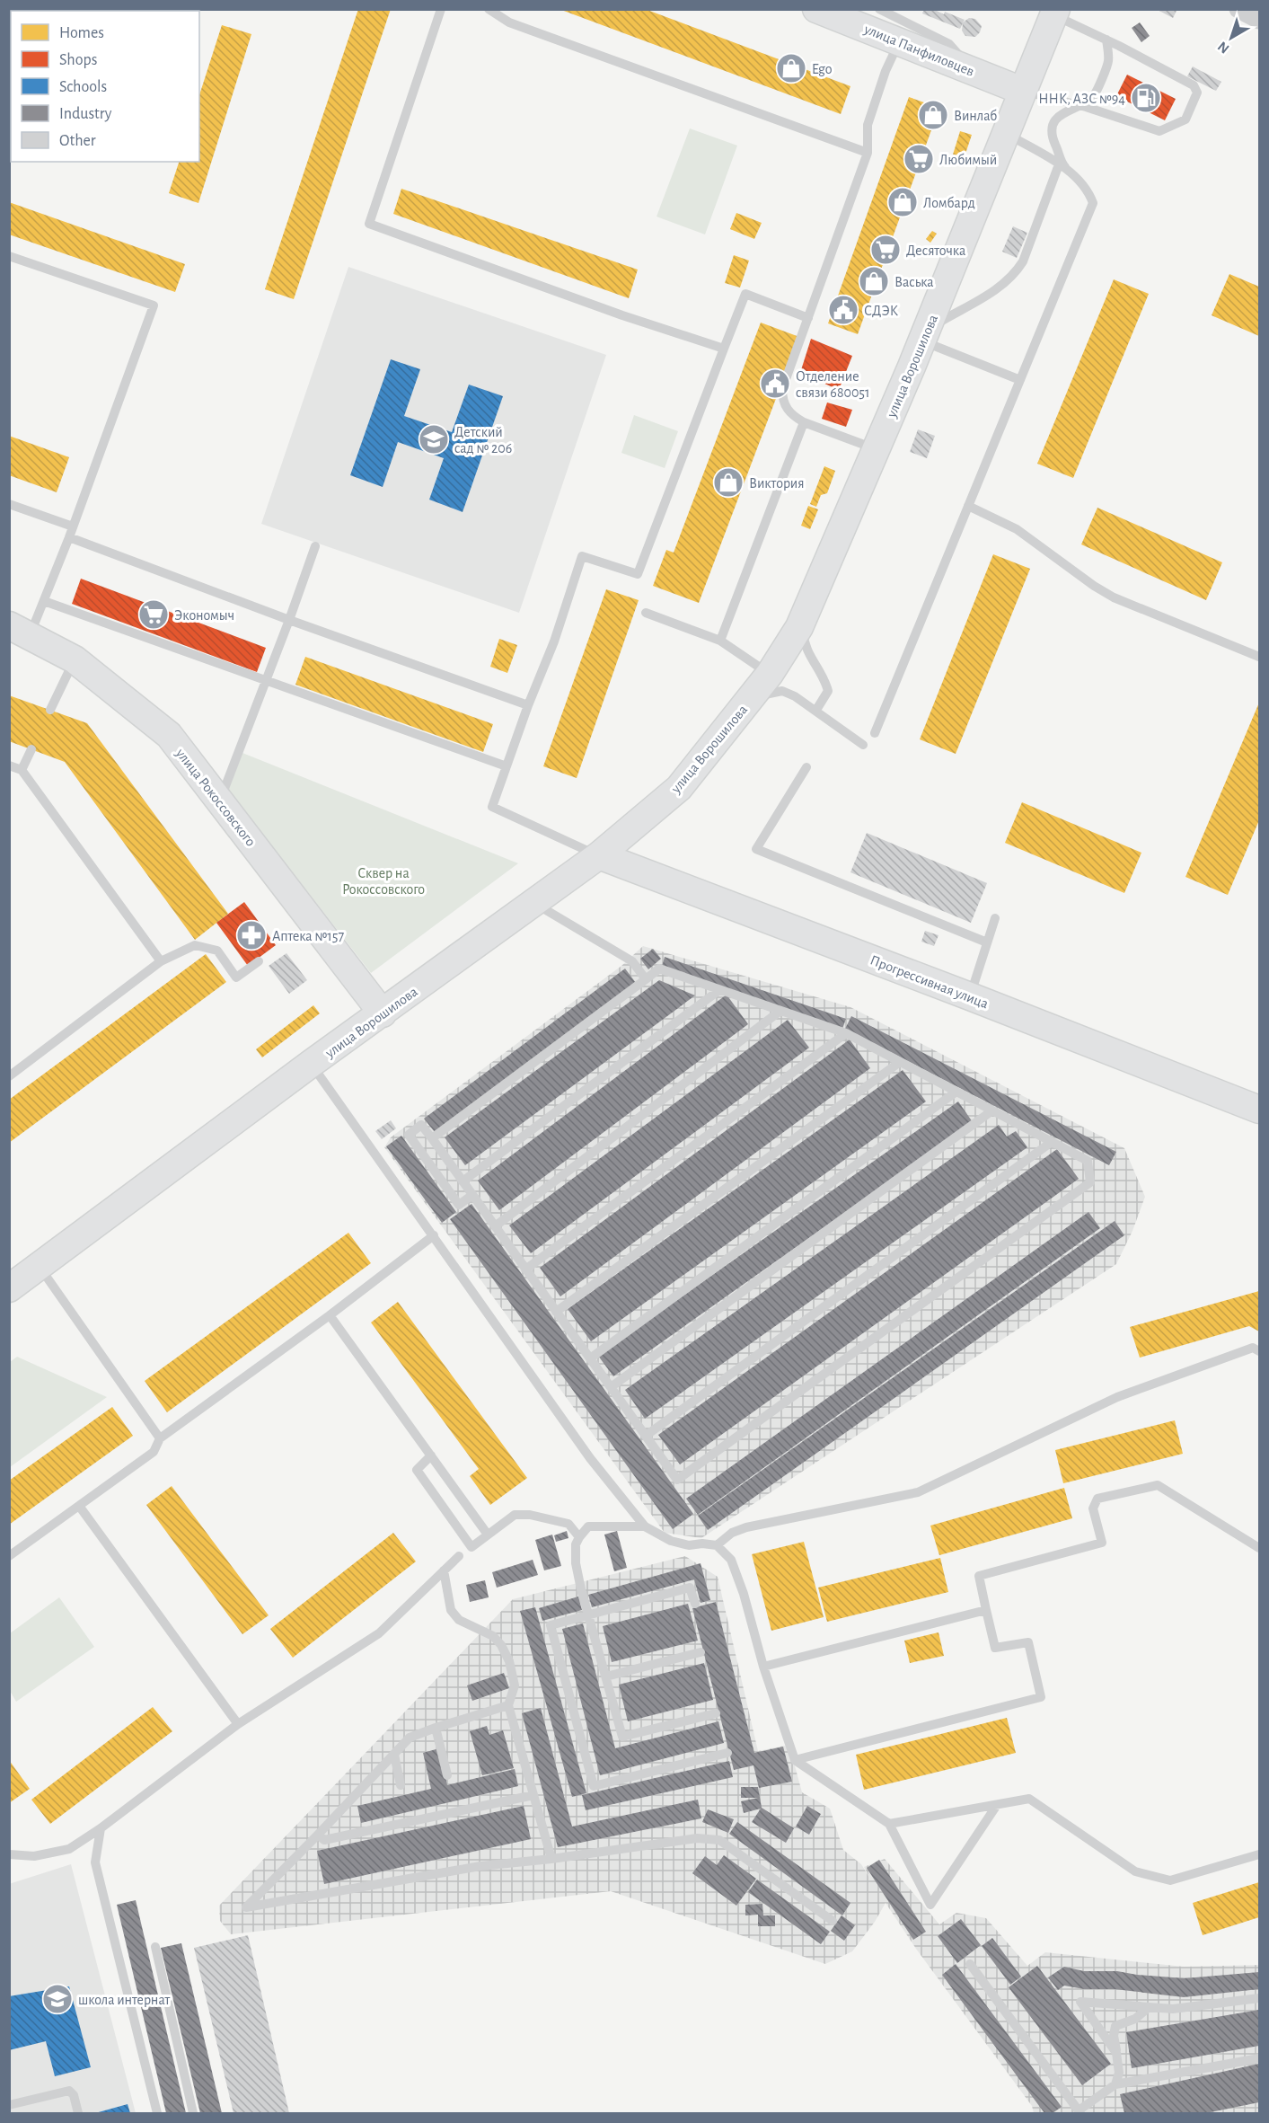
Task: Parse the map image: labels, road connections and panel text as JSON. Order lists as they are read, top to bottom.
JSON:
{
  "streets": {
    "main road": [
      "улица Панфиловцев",
      "улица Ворошилова",
      "улица Рокоссовского",
      "Прогрессивная улица"
    ]
  },
  "crossings": [
    ["улица Панфиловцев", "улица Ворошилова"],
    ["улица Ворошилова", "улица Рокоссовского"],
    ["улица Ворошилова", "Прогрессивная улица"]
  ],
  "parks": ["Сквер на Рокоссовского"],
  "places": {
    "shop": [
      "Ego",
      "Винлаб",
      "Ломбард",
      "Васька",
      "Виктория"
    ],
    "fuel station": ["ННК, АЗС №94"],
    "supermarket": ["Любимый", "Десяточка", "Экономыч"],
    "public building": ["СДЭК", "Отделение связи 680051"],
    "school or university": ["Детский сад № 206", "школа интернат"],
    "pharmacy": ["Аптека №157"]
  },
  "legend": [
    "Homes",
    "Shops",
    "Schools",
    "Industry",
    "Other"
  ],
  "north": "bottom left"
}
